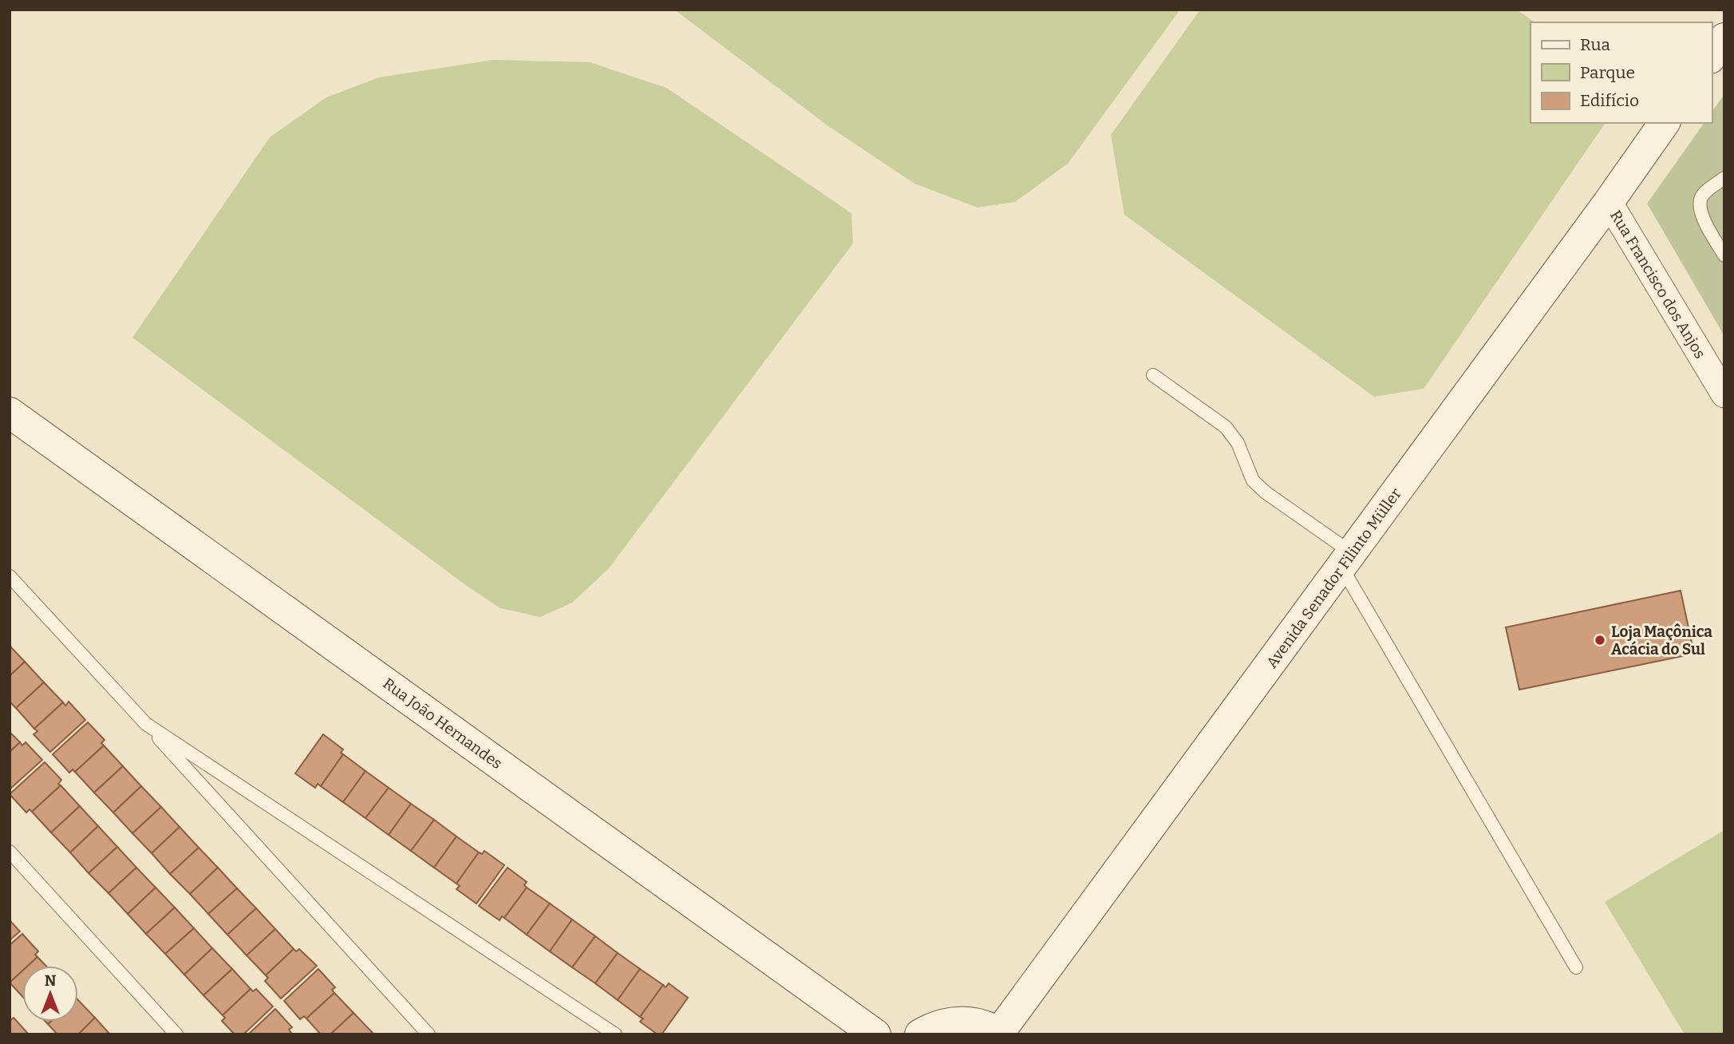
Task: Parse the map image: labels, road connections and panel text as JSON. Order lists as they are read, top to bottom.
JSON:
{
  "streets": {
    "street": ["Rua Francisco dos Anjos", "Avenida Senador Filinto Müller", "Rua João Hernandes"]
  },
  "crossings": [
    ["Rua Francisco dos Anjos", "Avenida Senador Filinto Müller"]
  ],
  "places": ["Loja Maçônica Acácia do Sul"],
  "legend": ["Rua", "Parque", "Edifício"],
  "north": "top"
}
